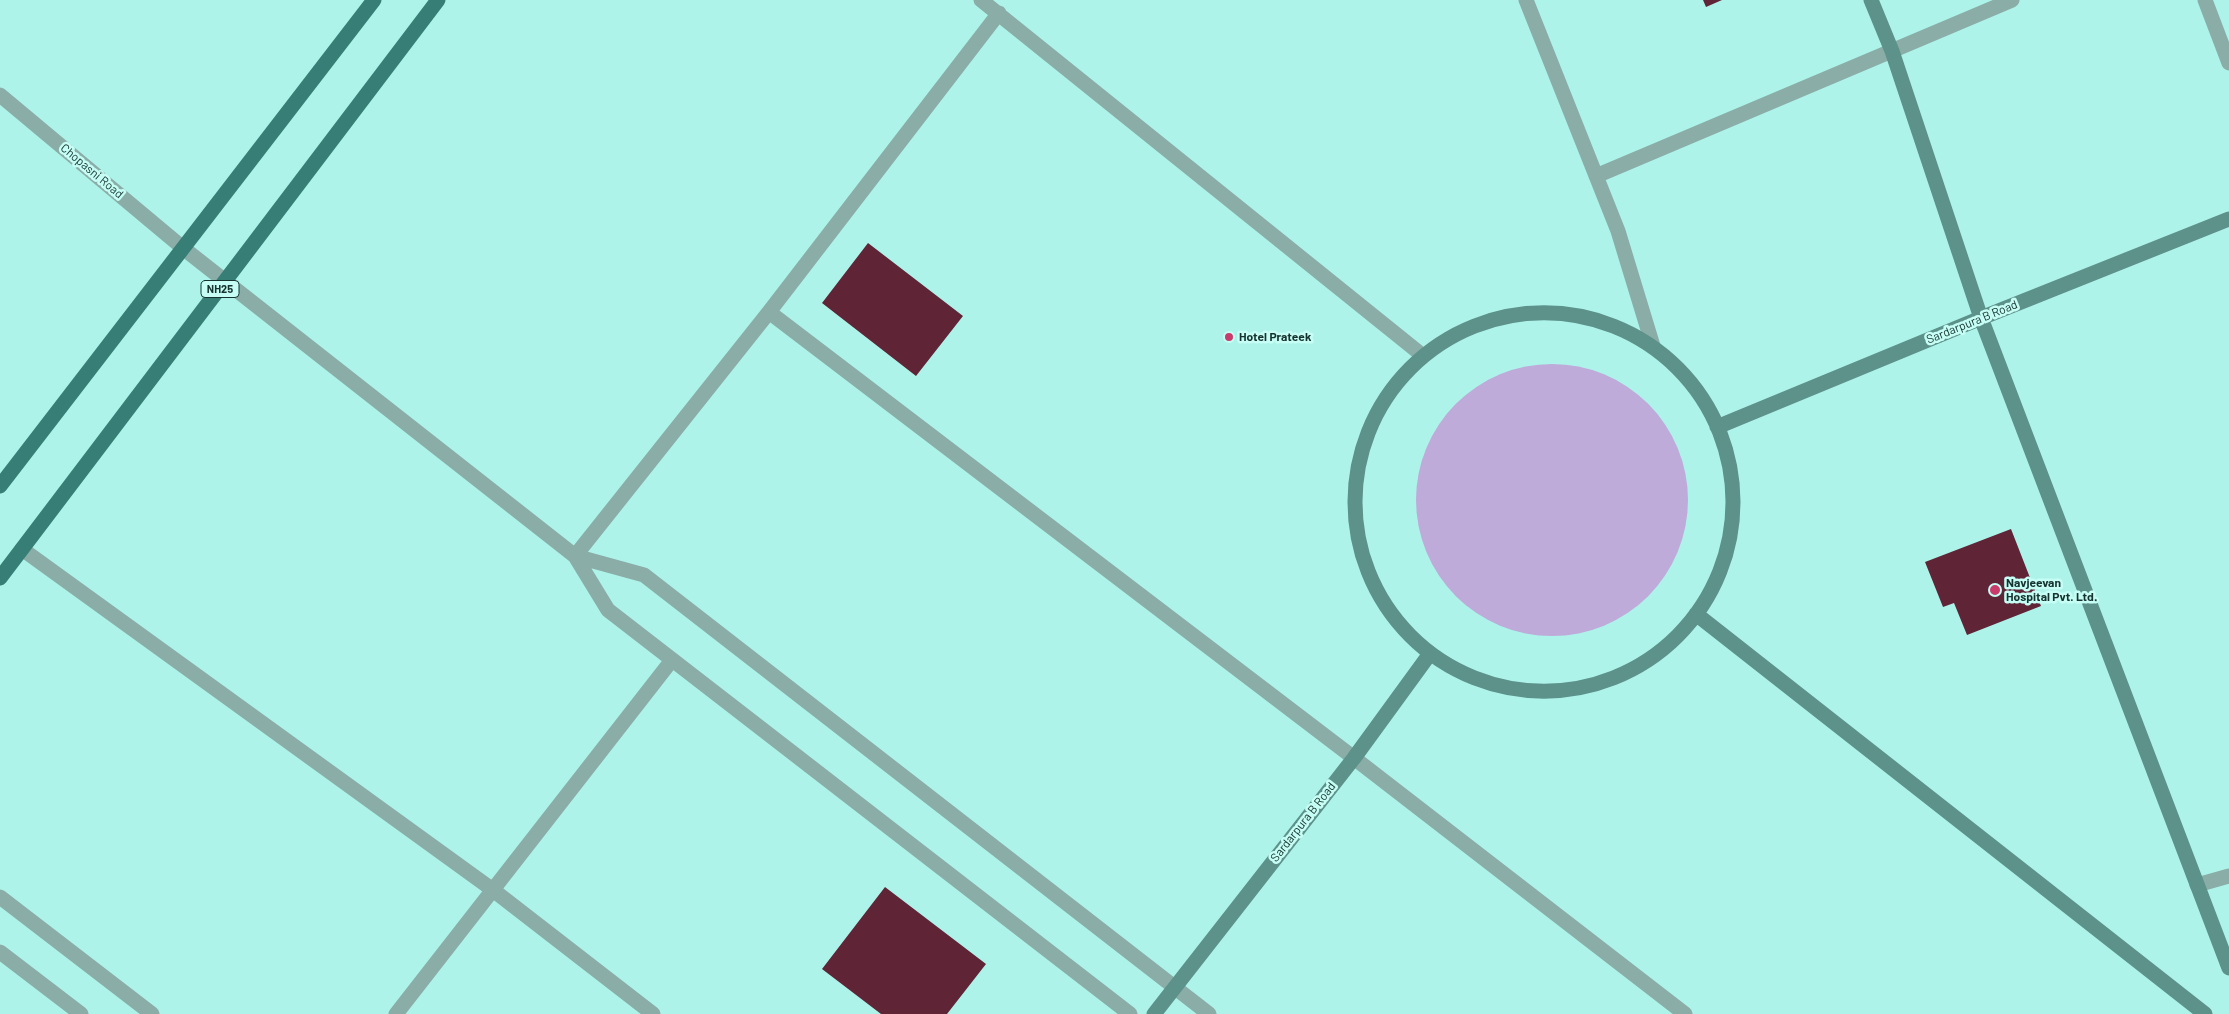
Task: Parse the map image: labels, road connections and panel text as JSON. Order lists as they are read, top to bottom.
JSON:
{
  "streets": {
    "main road": ["NH25"],
    "street": ["Chopasni Road", "Sardarpura B Road"]
  },
  "crossings": [
    ["Chopasni Road", "NH25"]
  ],
  "places": ["Hotel Prateek", "Navjeevan Hospital Pvt. Ltd."]
}
